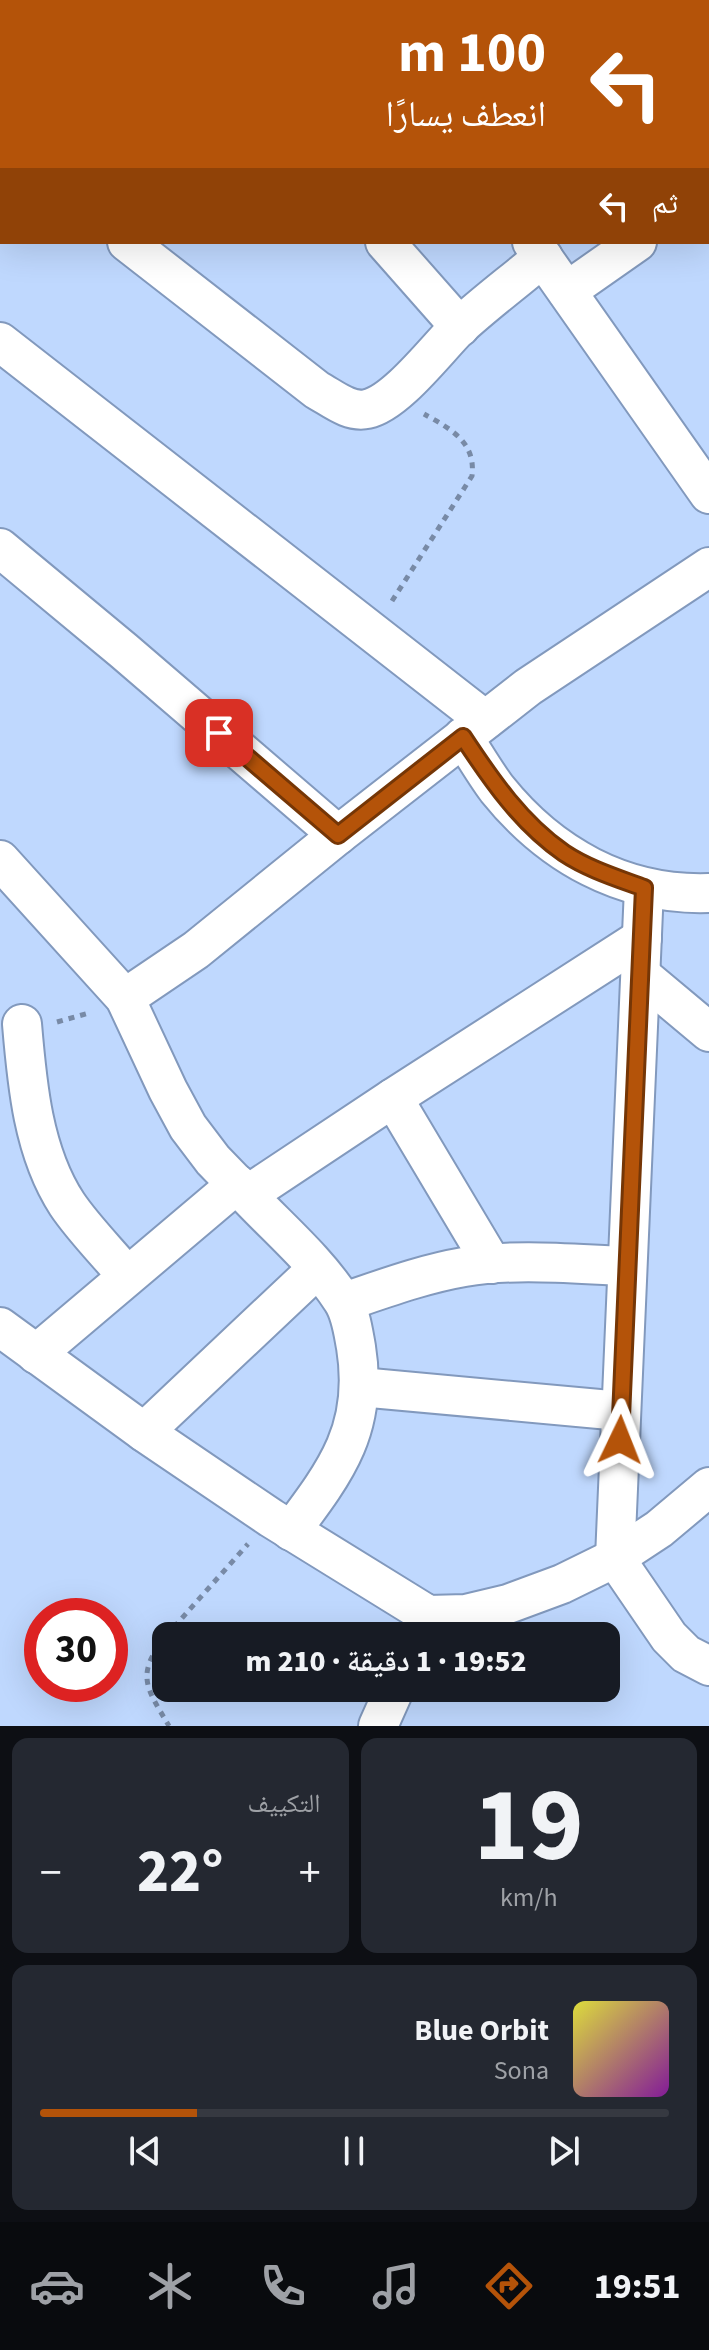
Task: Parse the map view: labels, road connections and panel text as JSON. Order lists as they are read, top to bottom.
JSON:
{
  "page": {
    "turn": ["100 m", "انعطف يسارًا"],
    "then": "ثم",
    "limit": "30",
    "trip": "19:52 · 1 دقيقة · 210 m",
    "tile": [
      ["19", "km/h"],
      "التكييف"
    ],
    "heat": ["−", "22°", "+"],
    "song": ["Blue Orbit", "Sona"],
    "tabs": "19:51"
  }
}
